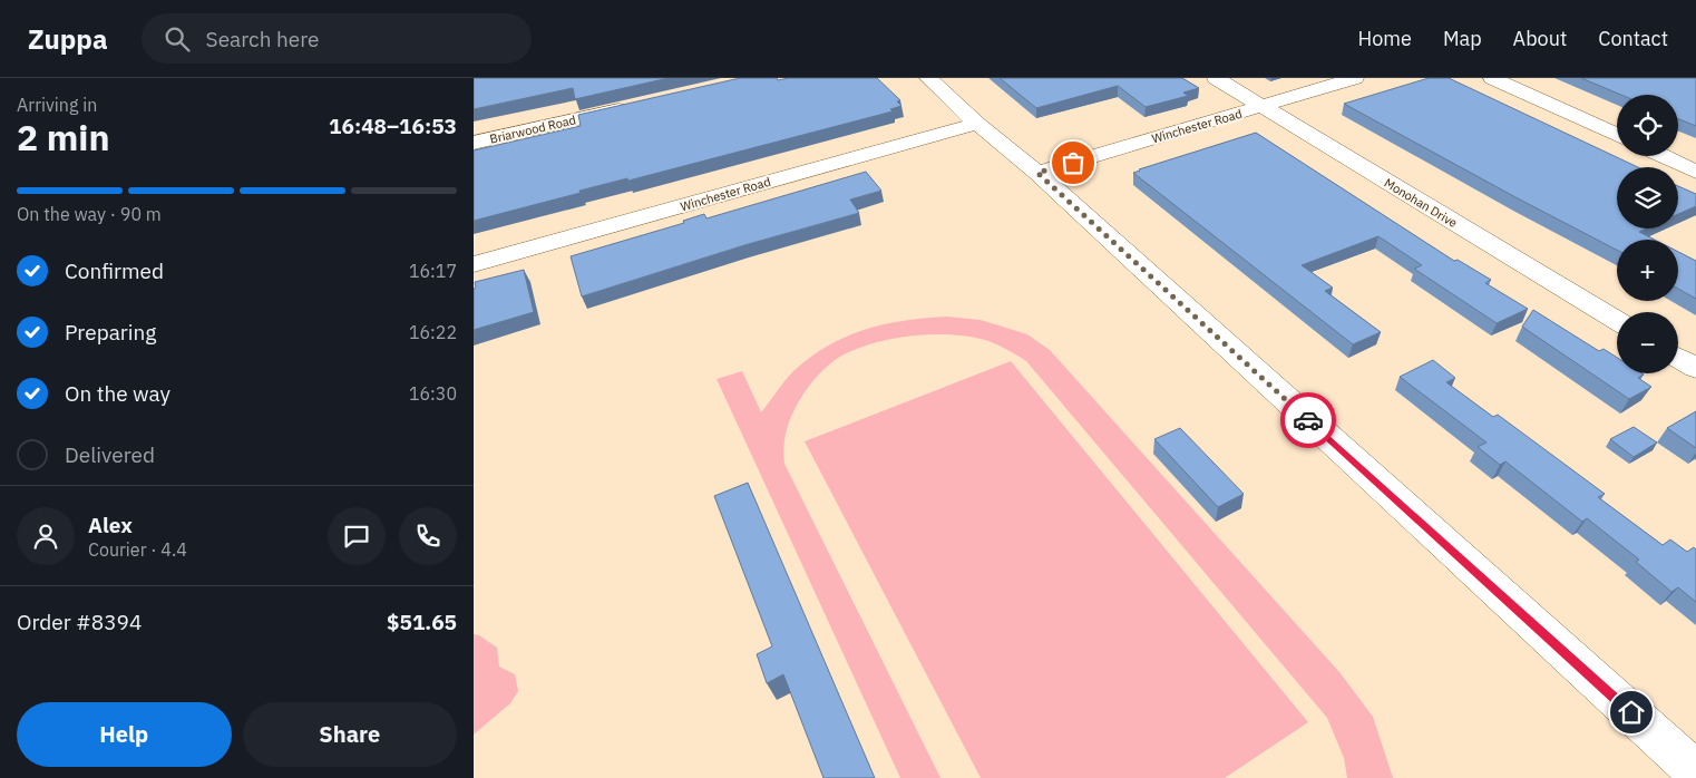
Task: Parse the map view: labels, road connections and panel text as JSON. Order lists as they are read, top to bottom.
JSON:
{
  "streets": {
    "street": ["Winchester Road", "Briarwood Road", "Monohan Drive"]
  },
  "crossings": [
    ["Winchester Road", "Monohan Drive"]
  ],
  "page": {
    "header": "Zuppa",
    "search": "Search here",
    "nav": [
      "Home",
      "Map",
      "About",
      "Contact"
    ],
    "heading": ["2 min", "Arriving in", "16:48–16:53"],
    "panel": [
      "Alex",
      "Courier · 4.4",
      "Order #8394",
      "$51.65"
    ],
    "map_buttons": ["+", "−"],
    "bar": "On the way · 90 m",
    "list": [
      ["Confirmed", "16:17"],
      ["Preparing", "16:22"],
      ["On the way", "16:30"],
      "Delivered"
    ],
    "buttons": ["Help", "Share"]
  }
}
